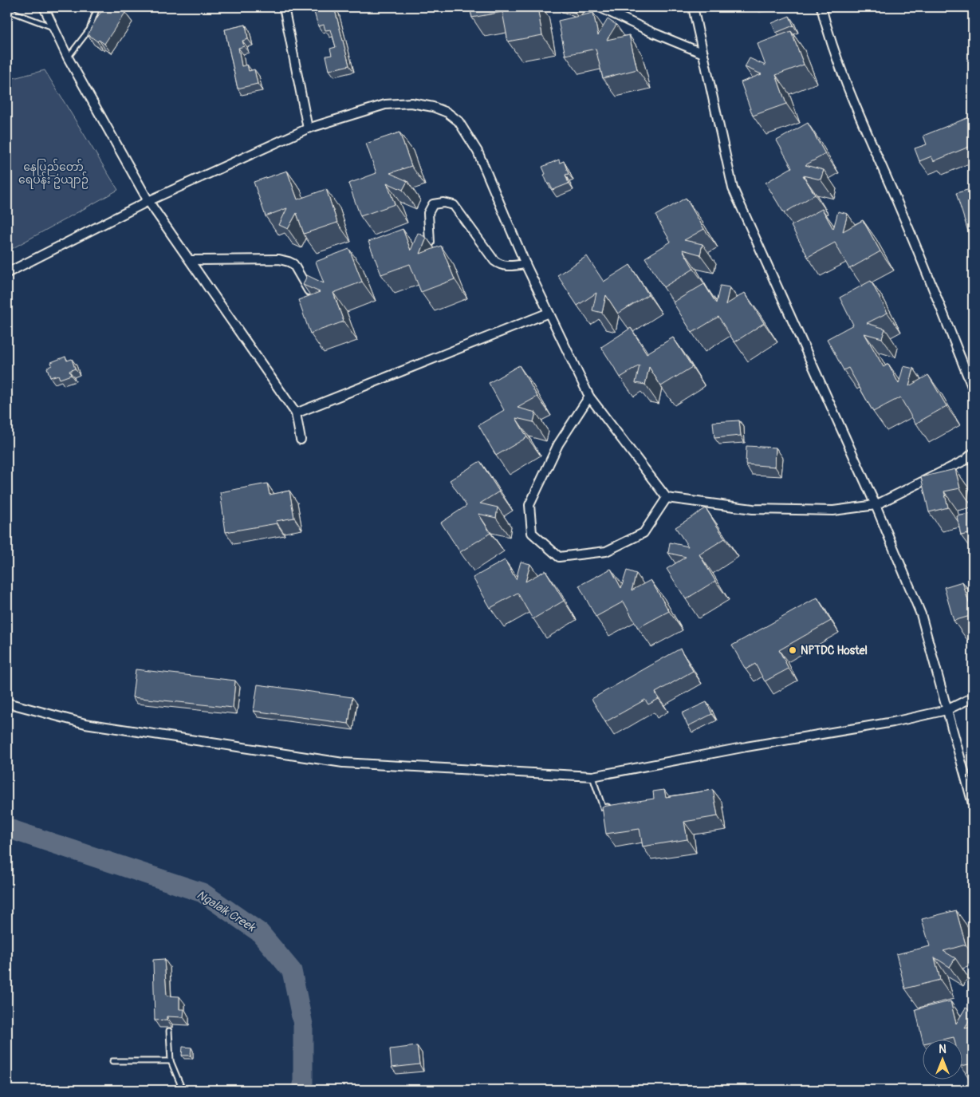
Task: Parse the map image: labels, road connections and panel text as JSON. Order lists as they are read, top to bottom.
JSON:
{
  "water": ["Ngalaik Creek"],
  "parks": ["နေပြည်တော် ရေပန်း ဥယျာဉ်"],
  "places": ["NPTDC Hostel"],
  "north": "top"
}
